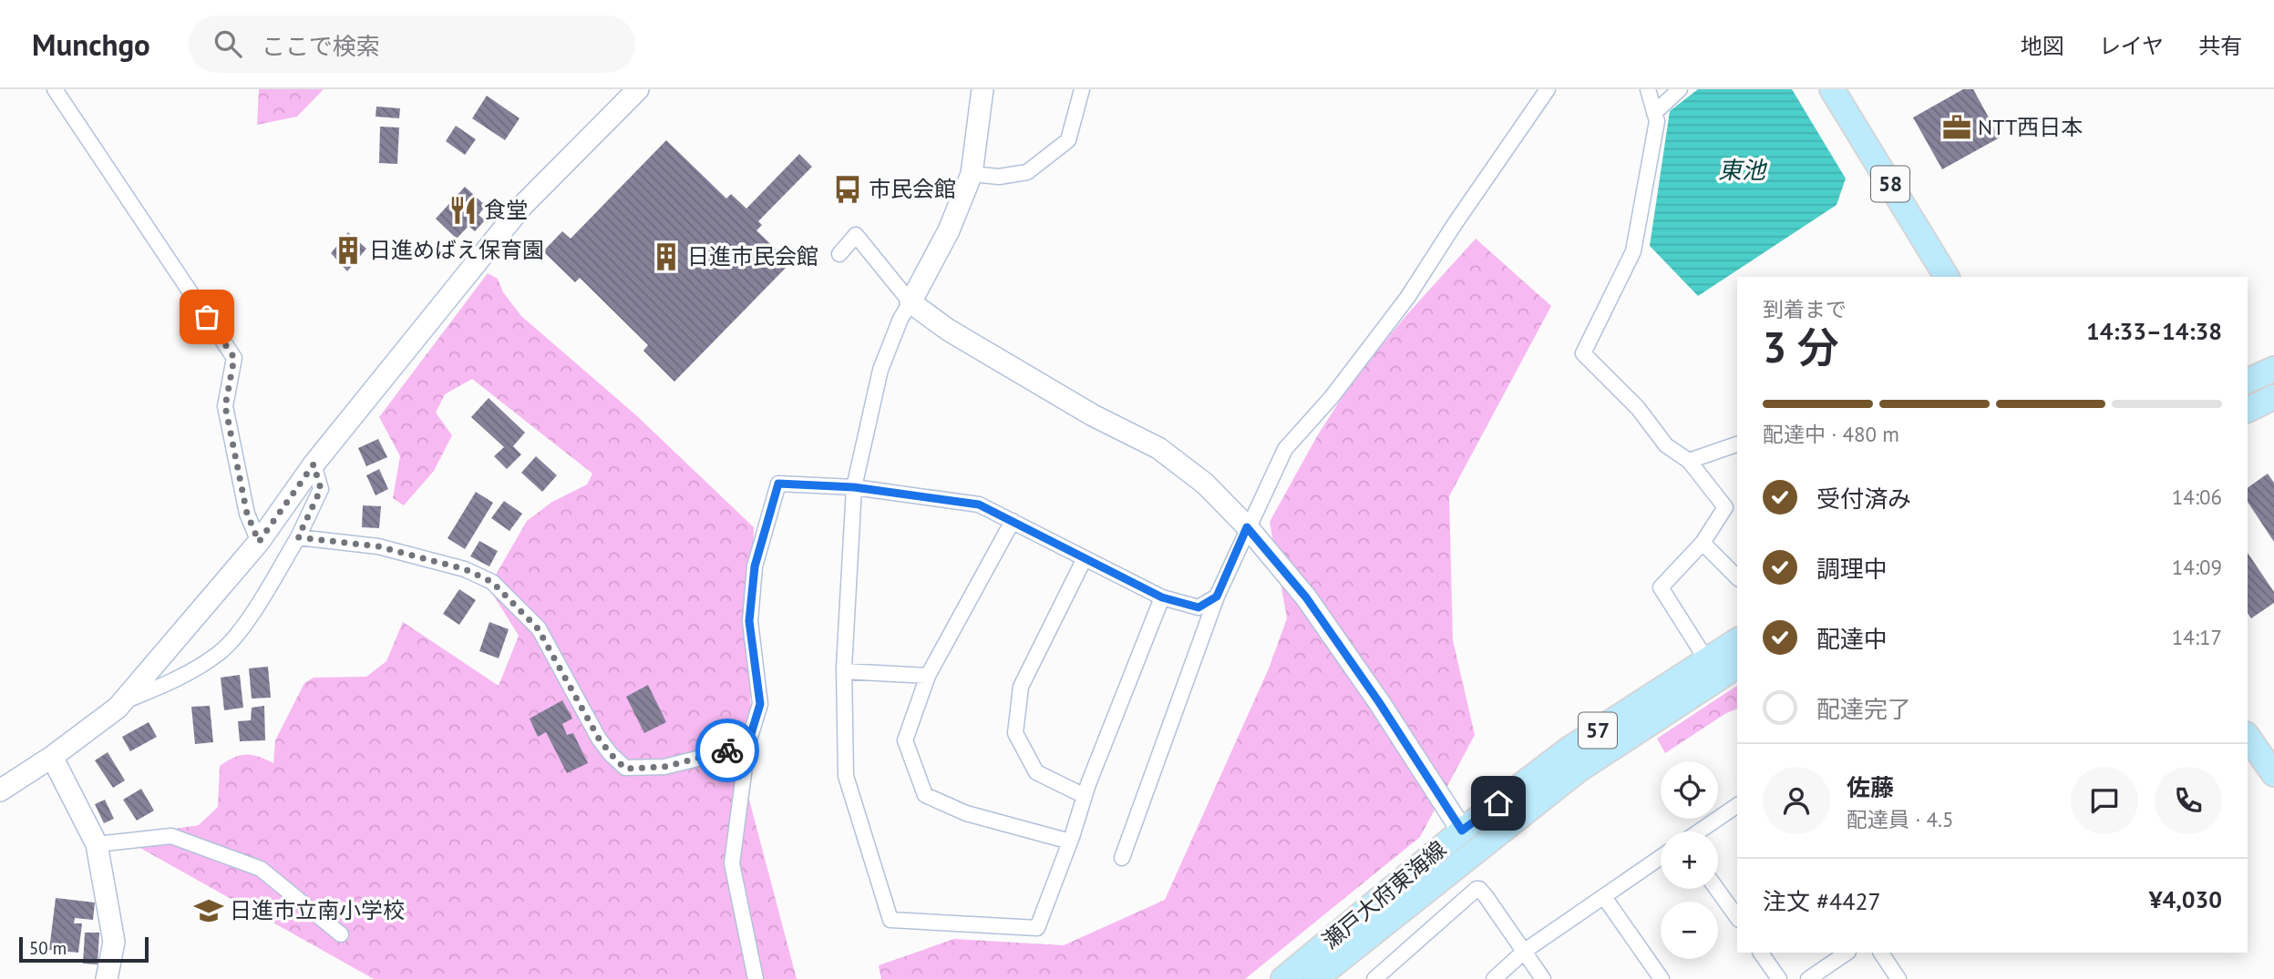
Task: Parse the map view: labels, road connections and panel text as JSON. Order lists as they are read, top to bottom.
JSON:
{
  "streets": {
    "main road": ["58", "57", "瀬戸大府東海線"]
  },
  "water": ["東池"],
  "places": {
    "office": ["NTT西日本"],
    "bus stop": ["市民会館"],
    "restaurant": ["食堂"],
    "building": ["日進めばえ保育園", "日進市民会館"],
    "school or university": ["日進市立南小学校"]
  },
  "scale_bar": "50 m",
  "page": {
    "header": "Munchgo",
    "search": "ここで検索",
    "nav": ["地図", "レイヤ", "共有"],
    "heading": ["3 分", "到着まで", "14:33–14:38"],
    "panel": [
      "佐藤",
      "配達員 · 4.5",
      "注文 #4427",
      "¥4,030"
    ],
    "bar": "配達中 · 480 m",
    "list": [
      ["受付済み", "14:06"],
      ["調理中", "14:09"],
      ["配達中", "14:17"],
      "配達完了"
    ],
    "map_buttons": ["+", "−"],
    "scale": "50 m"
  }
}
